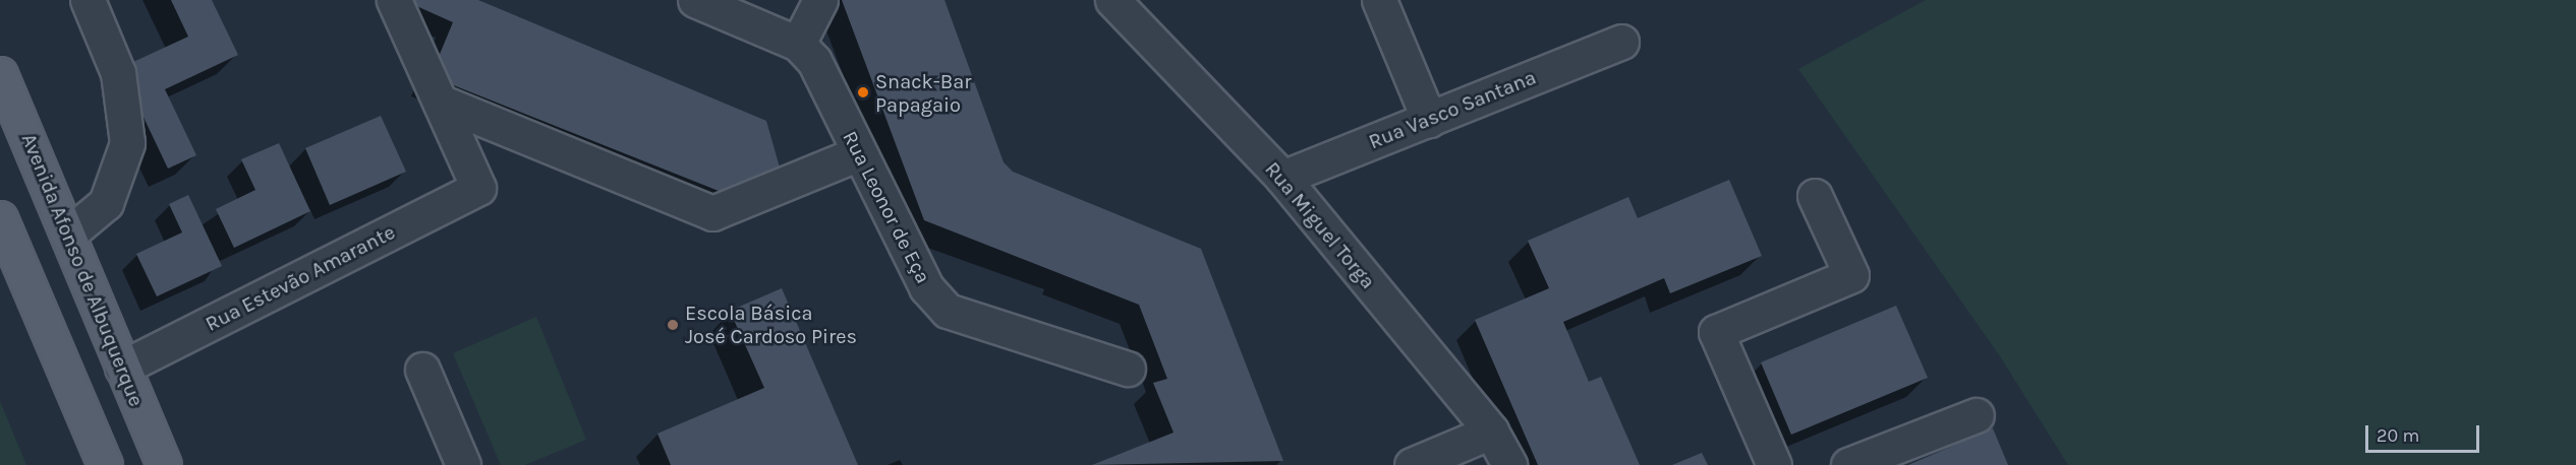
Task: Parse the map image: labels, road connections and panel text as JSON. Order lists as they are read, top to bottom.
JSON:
{
  "streets": {
    "main road": ["Avenida Afonso de Albuquerque"],
    "street": [
      "Rua Vasco Santana",
      "Rua Leonor de Eça",
      "Rua Miguel Torga",
      "Rua Estevão Amarante"
    ]
  },
  "crossings": [
    ["Rua Vasco Santana", "Rua Miguel Torga"],
    ["Avenida Afonso de Albuquerque", "Rua Estevão Amarante"]
  ],
  "places": ["Snack-Bar Papagaio", "Escola Básica José Cardoso Pires"],
  "scale_bar": "20 m"
}
